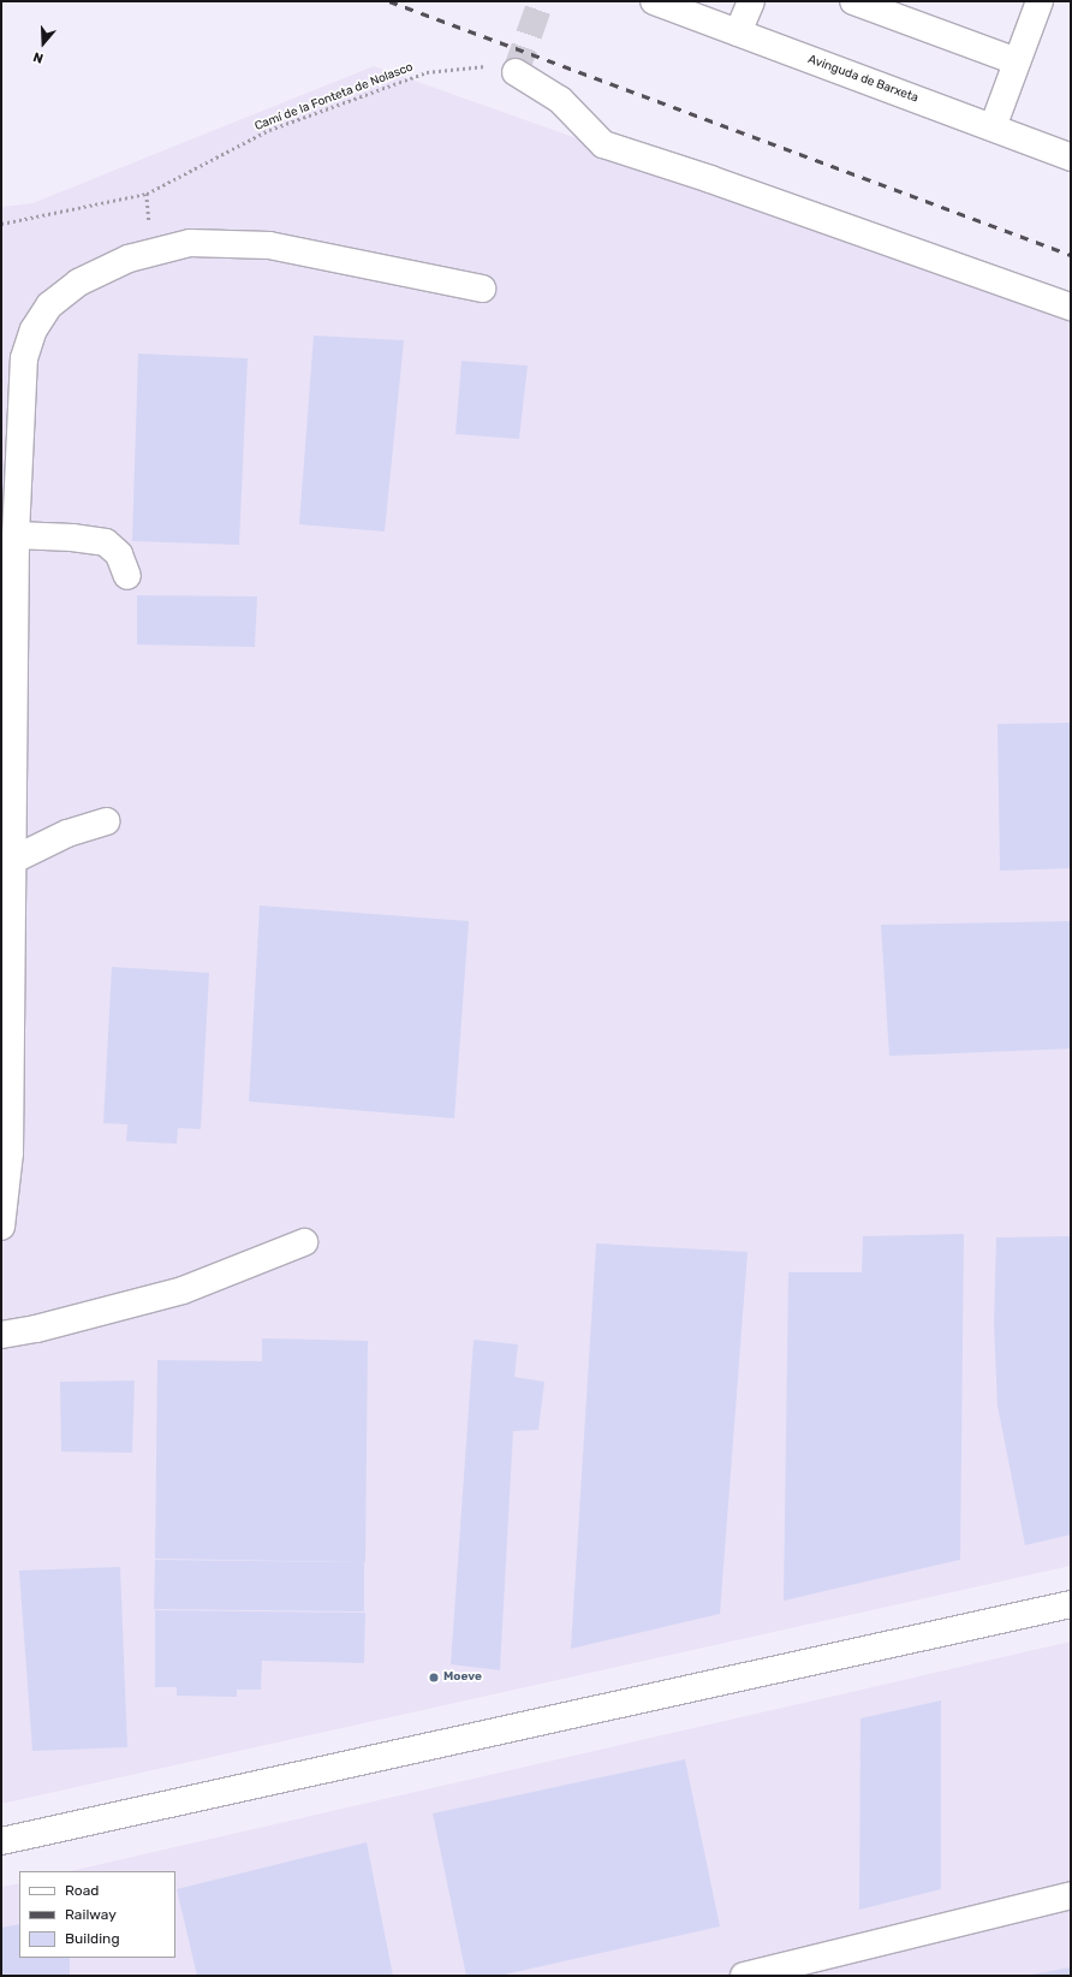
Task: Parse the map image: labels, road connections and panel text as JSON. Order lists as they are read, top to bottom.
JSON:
{
  "streets": {
    "street": ["Avinguda de Barxeta"],
    "path": ["Camí de la Fonteta de Nolasco"]
  },
  "places": ["Moeve"],
  "legend": ["Road", "Railway", "Building"],
  "north": "bottom"
}
